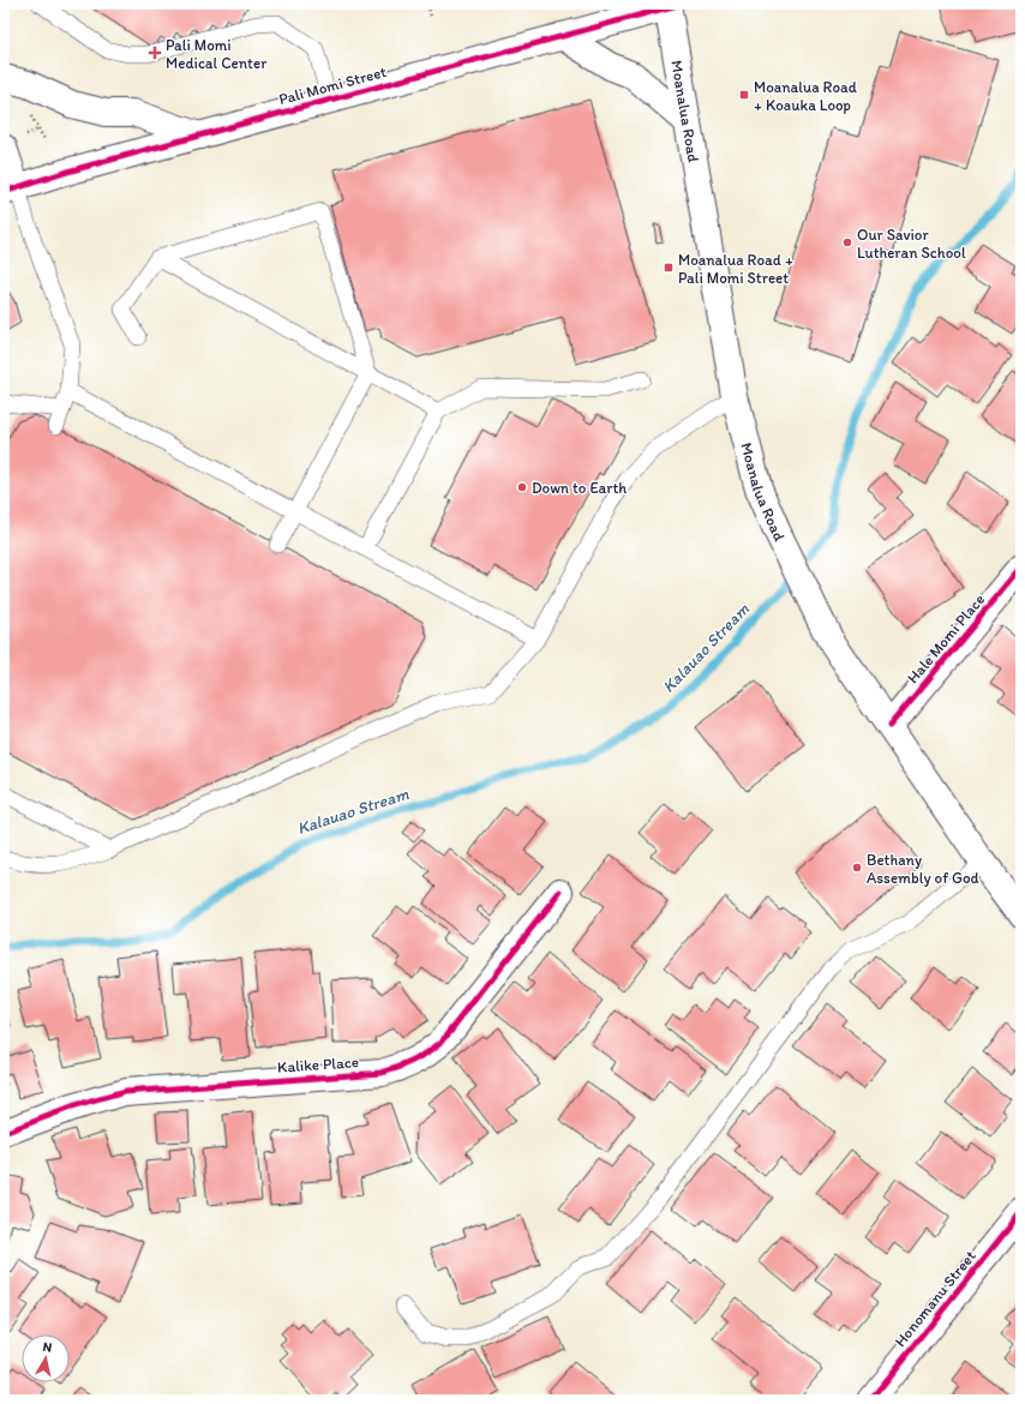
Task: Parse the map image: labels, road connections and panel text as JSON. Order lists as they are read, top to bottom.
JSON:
{
  "streets": {
    "street": [
      "Pali Momi Street",
      "Moanalua Road",
      "Hale Momi Place",
      "Kalike Place",
      "Honomanu Street"
    ]
  },
  "crossings": [
    ["Pali Momi Street", "Moanalua Road"],
    ["Moanalua Road", "Hale Momi Place"]
  ],
  "water": ["Kalauao Stream"],
  "places": {
    "health": ["Pali Momi Medical Center"],
    "transit": ["Moanalua Road + Koauka Loop", "Moanalua Road + Pali Momi Street"],
    "other": ["Our Savior Lutheran School", "Down to Earth", "Bethany Assembly of God"]
  },
  "north": "top"
}
